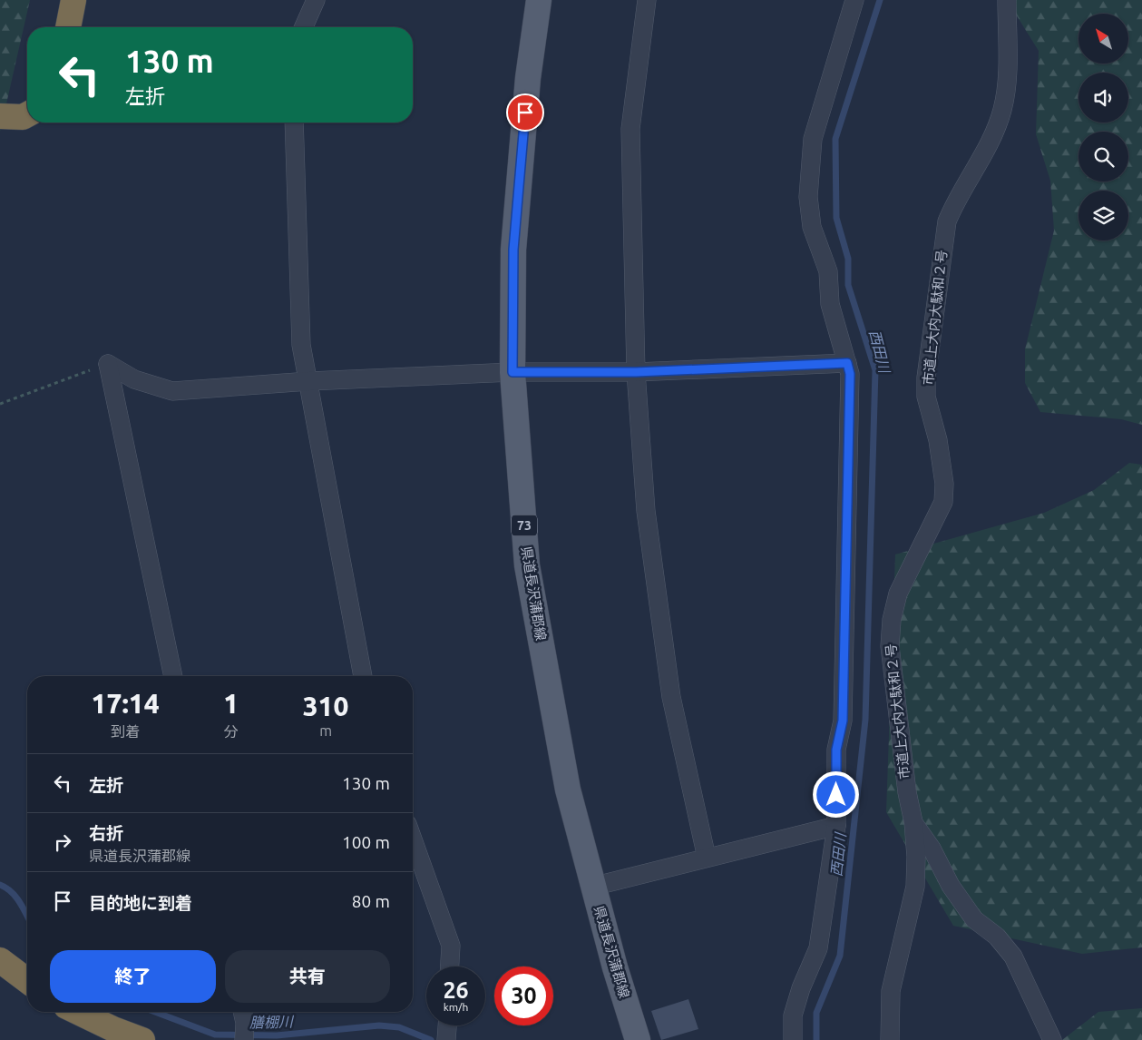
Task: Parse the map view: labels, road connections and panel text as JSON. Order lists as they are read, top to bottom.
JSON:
{
  "streets": {
    "main road": ["73", "県道長沢蒲郡線"],
    "street": ["市道上大内大駄和２号"]
  },
  "water": ["西田川", "膳棚川"],
  "north": "top left",
  "page": {
    "turn": ["130 m", "左折"],
    "eta": [
      "17:14",
      "到着",
      "1",
      "分",
      "310",
      "m"
    ],
    "list": [
      {
        "name": "左折",
        "value": "130 m"
      },
      {
        "name": "右折",
        "note": "県道長沢蒲郡線",
        "value": "100 m"
      },
      {
        "name": "目的地に到着",
        "value": "80 m"
      }
    ],
    "buttons": ["終了", "共有"],
    "speed": "26 km/h",
    "limit": "30"
  }
}
